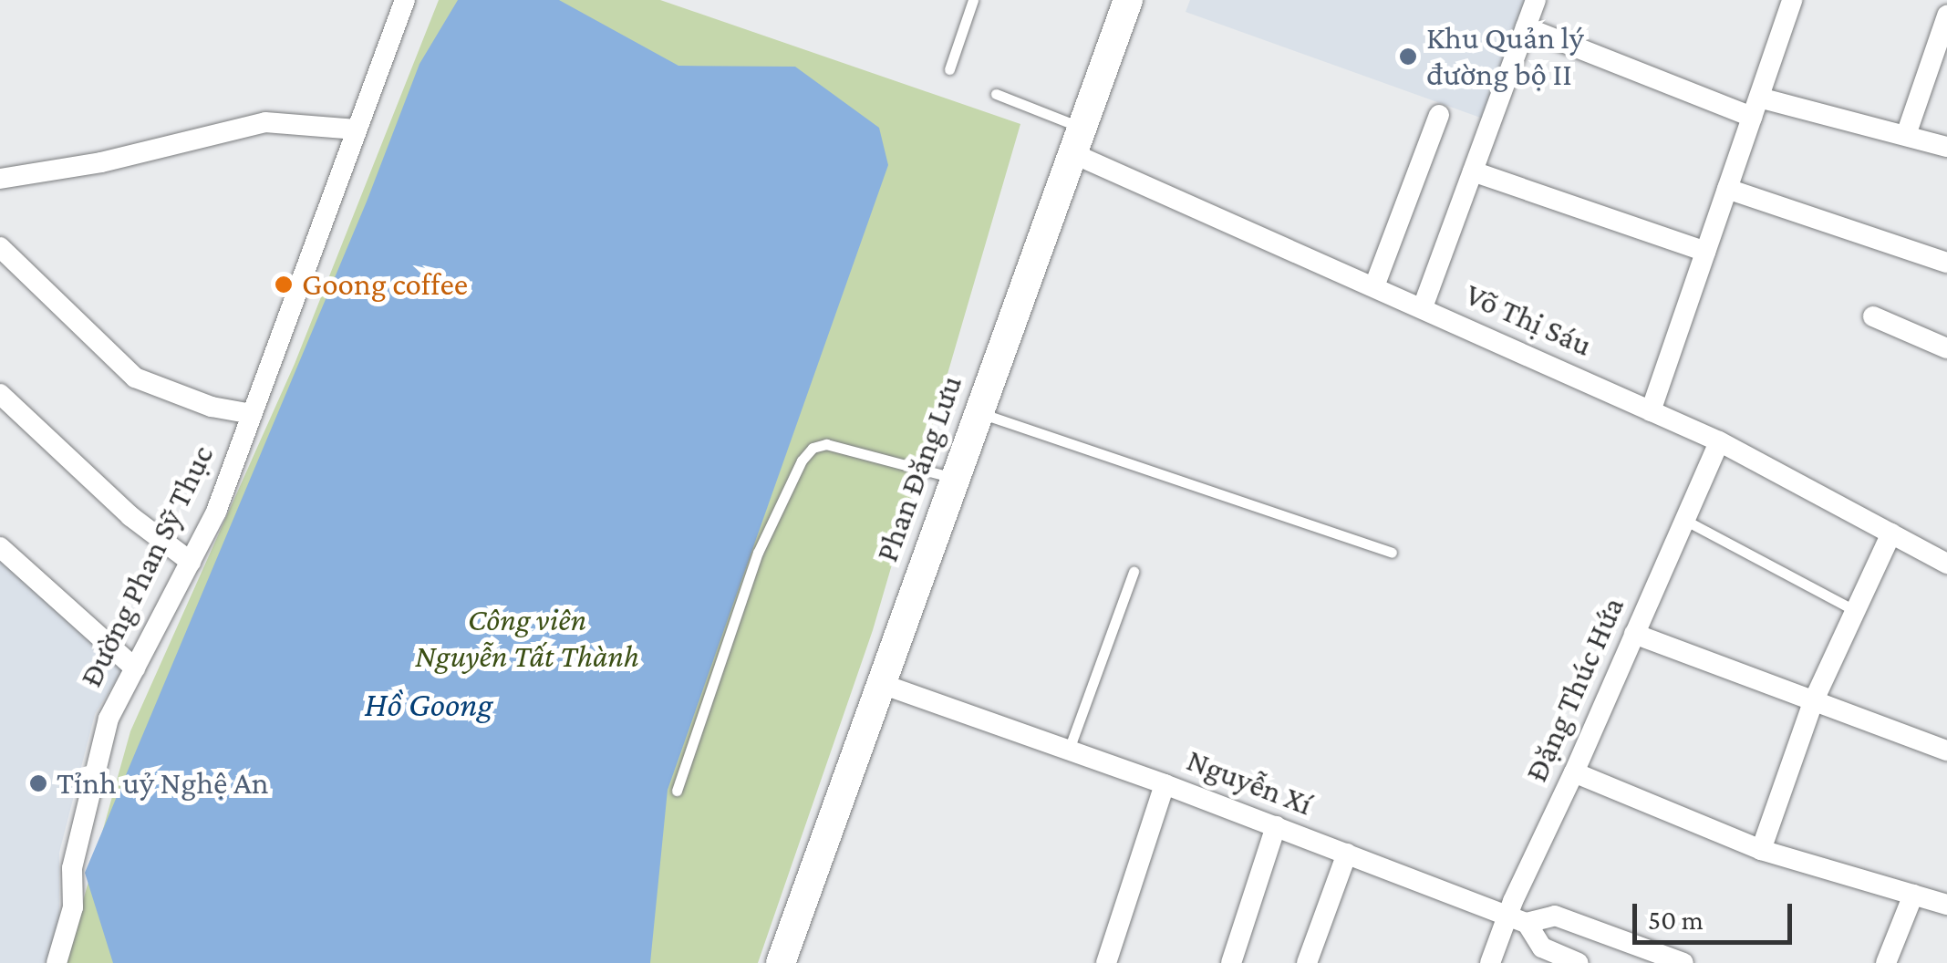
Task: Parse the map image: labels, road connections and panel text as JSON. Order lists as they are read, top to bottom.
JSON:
{
  "streets": {
    "street": [
      "Võ Thị Sáu",
      "Phan Đăng Lưu",
      "Đường Phan Sỹ Thục",
      "Đặng Thúc Hứa",
      "Nguyễn Xí"
    ]
  },
  "crossings": [
    ["Võ Thị Sáu", "Phan Đăng Lưu"],
    ["Võ Thị Sáu", "Đặng Thúc Hứa"],
    ["Phan Đăng Lưu", "Nguyễn Xí"],
    ["Đặng Thúc Hứa", "Nguyễn Xí"]
  ],
  "water": ["Hồ Goong"],
  "parks": ["Công viên Nguyễn Tất Thành"],
  "places": ["Khu Quản lý đường bộ II", "Goong coffee", "Tỉnh uỷ Nghệ An"],
  "scale_bar": "50 m"
}
